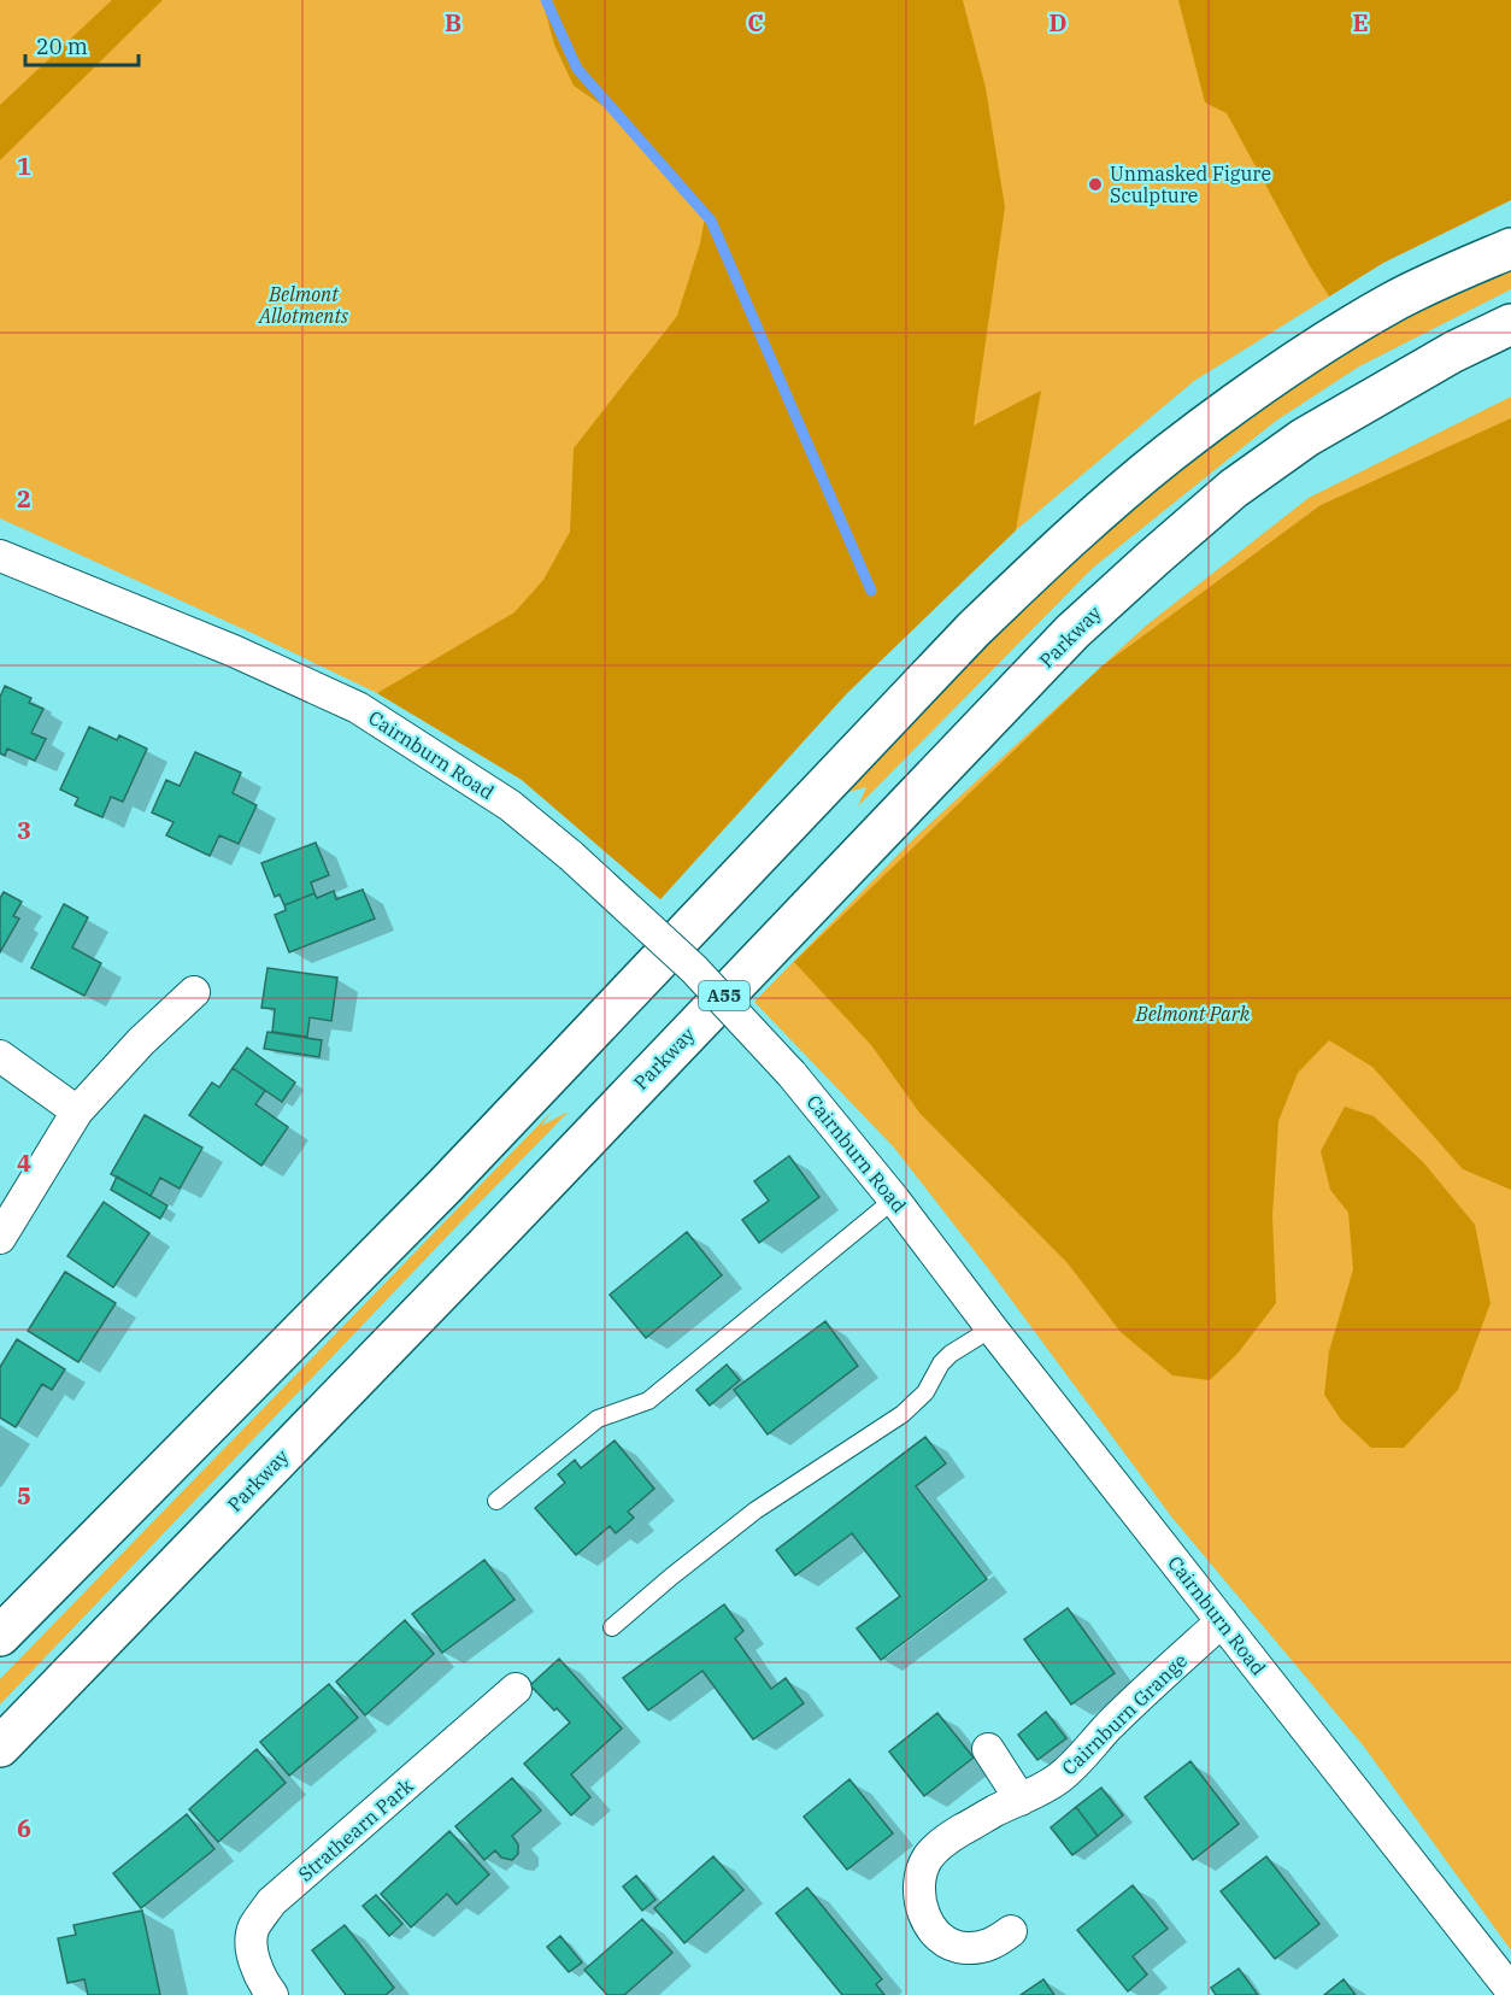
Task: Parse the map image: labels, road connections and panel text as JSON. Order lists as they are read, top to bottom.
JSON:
{
  "streets": {
    "highway": ["Parkway", "A55"],
    "street": ["Cairnburn Road", "Cairnburn Grange", "Strathearn Park"]
  },
  "crossings": [
    ["Cairnburn Road", "Cairnburn Grange"]
  ],
  "parks": ["Belmont Allotments", "Belmont Park"],
  "places": ["Unmasked Figure Sculpture"],
  "scale_bar": "20 m",
  "grid": {
    "columns": [
      "B",
      "C",
      "D",
      "E"
    ],
    "rows": [
      "1",
      "2",
      "3",
      "4",
      "5",
      "6"
    ]
  }
}
